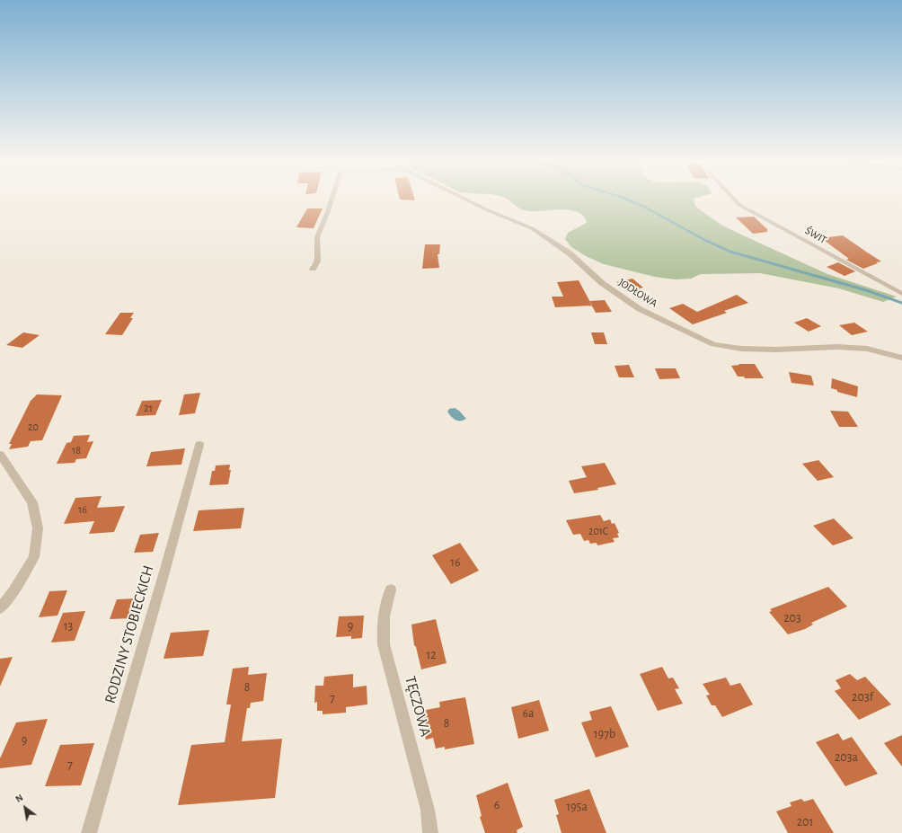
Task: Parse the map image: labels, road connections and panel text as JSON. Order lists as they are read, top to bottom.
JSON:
{
  "streets": {
    "street": [
      "ŚWIT",
      "JODŁOWA",
      "RODZINY STOBIECKICH",
      "TĘCZOWA"
    ]
  },
  "house_numbers": [
    "21",
    "20",
    "18",
    "16",
    "201C",
    "16",
    "203",
    "13",
    "9",
    "12",
    "8",
    "203f",
    "7",
    "6a",
    "8",
    "197b",
    "9",
    "203a",
    "7",
    "6",
    "195a",
    "201"
  ],
  "north": "top left"
}
